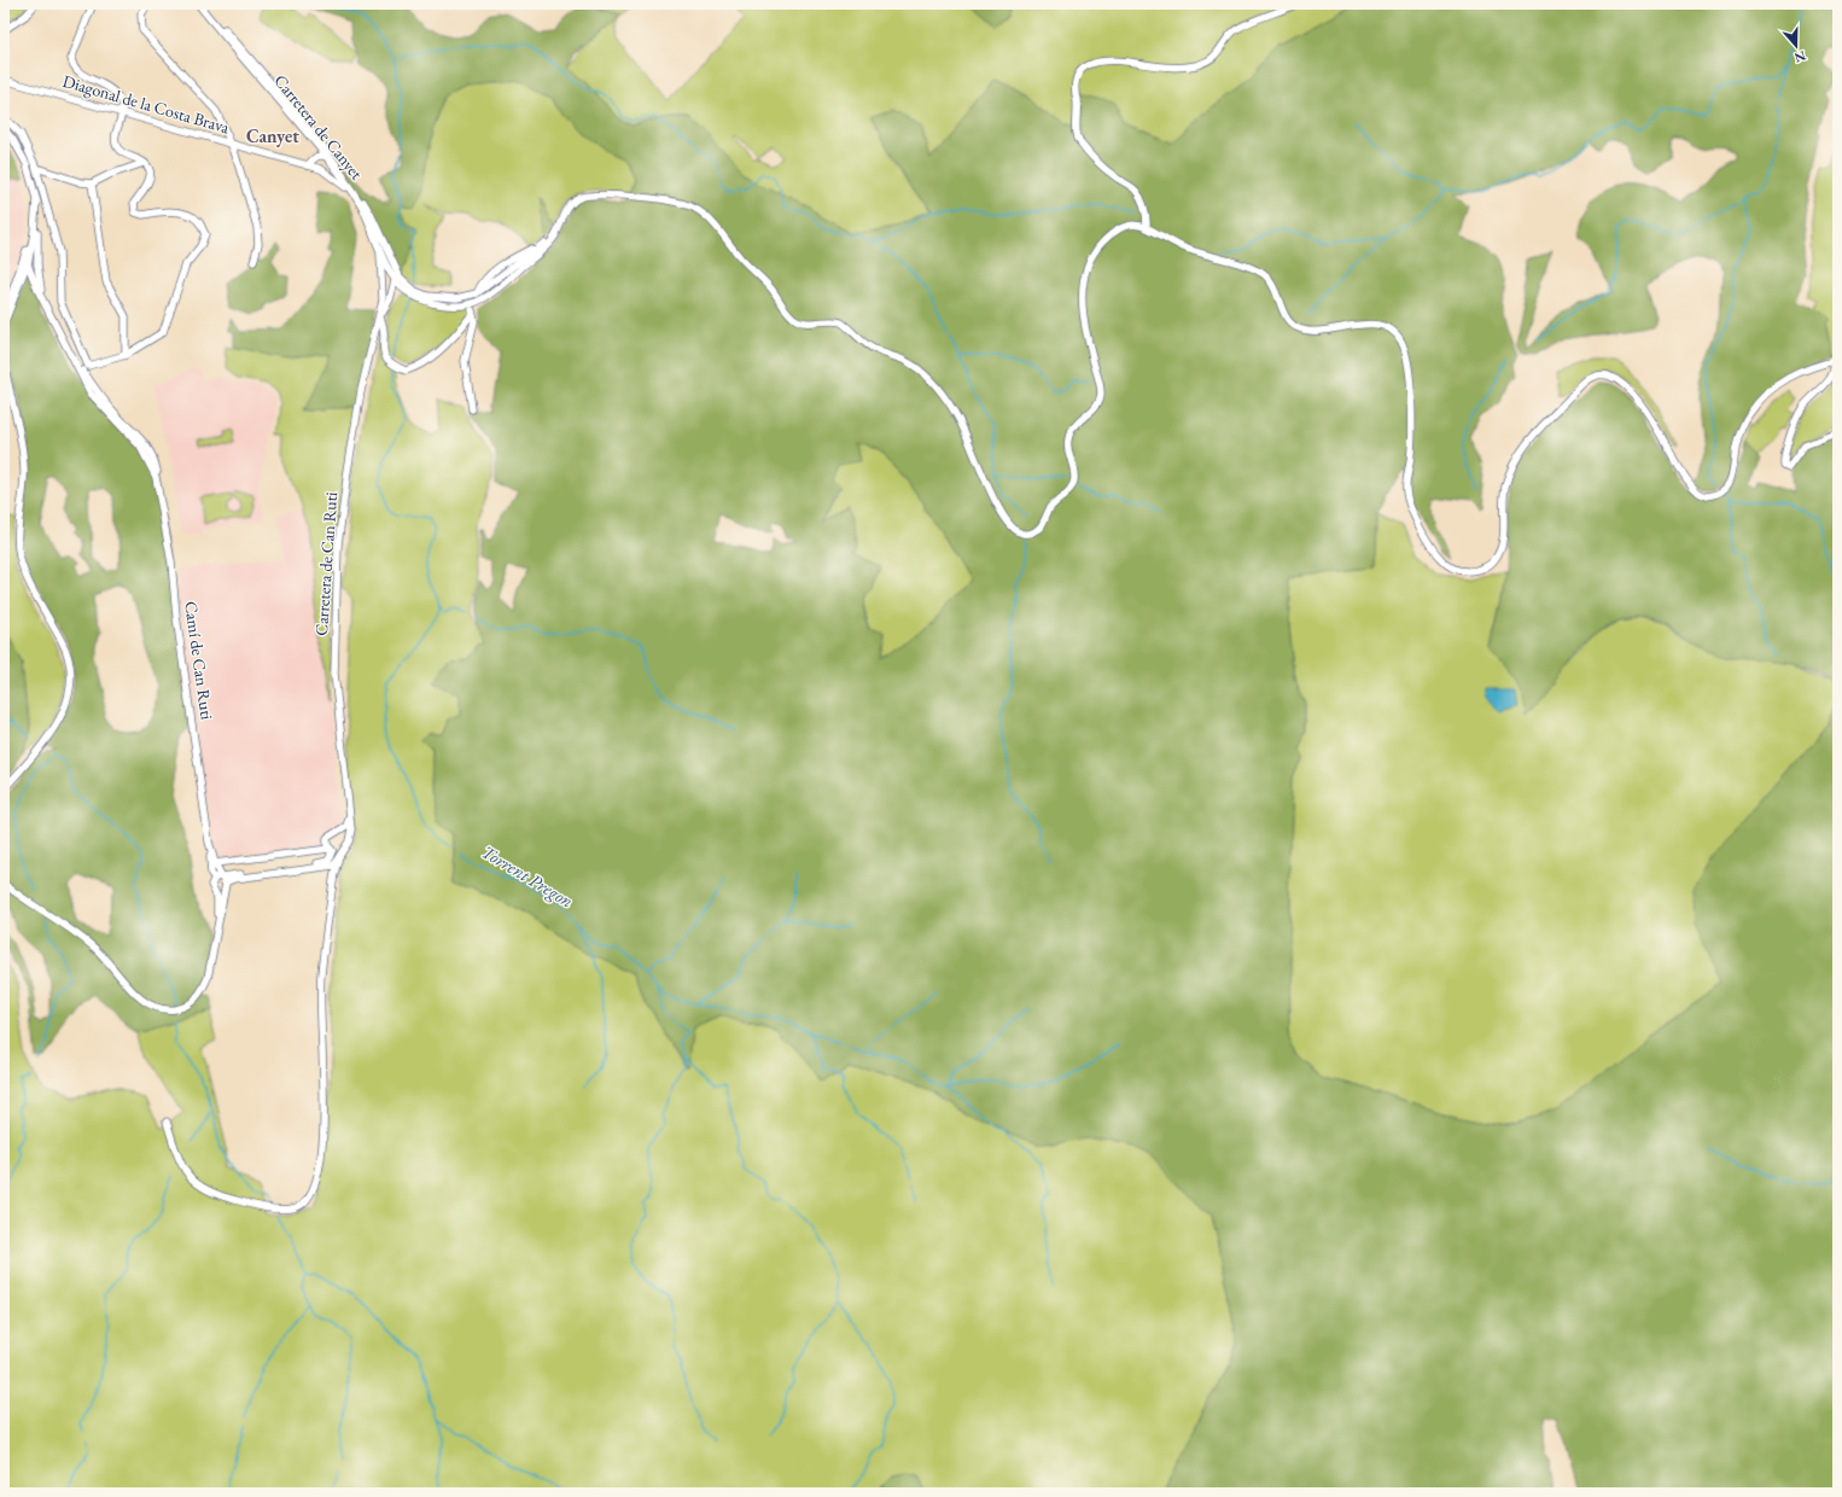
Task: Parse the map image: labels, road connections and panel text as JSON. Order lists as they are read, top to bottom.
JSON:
{
  "streets": {
    "street": [
      "Diagonal de la Costa Brava",
      "Carretera de Canyet",
      "Carretera de Can Ruti",
      "Camí de Can Ruti"
    ]
  },
  "crossings": [
    ["Carretera de Canyet", "Carretera de Can Ruti"]
  ],
  "districts": ["Canyet"],
  "water": ["Torrent Pregon"],
  "north": "bottom"
}
